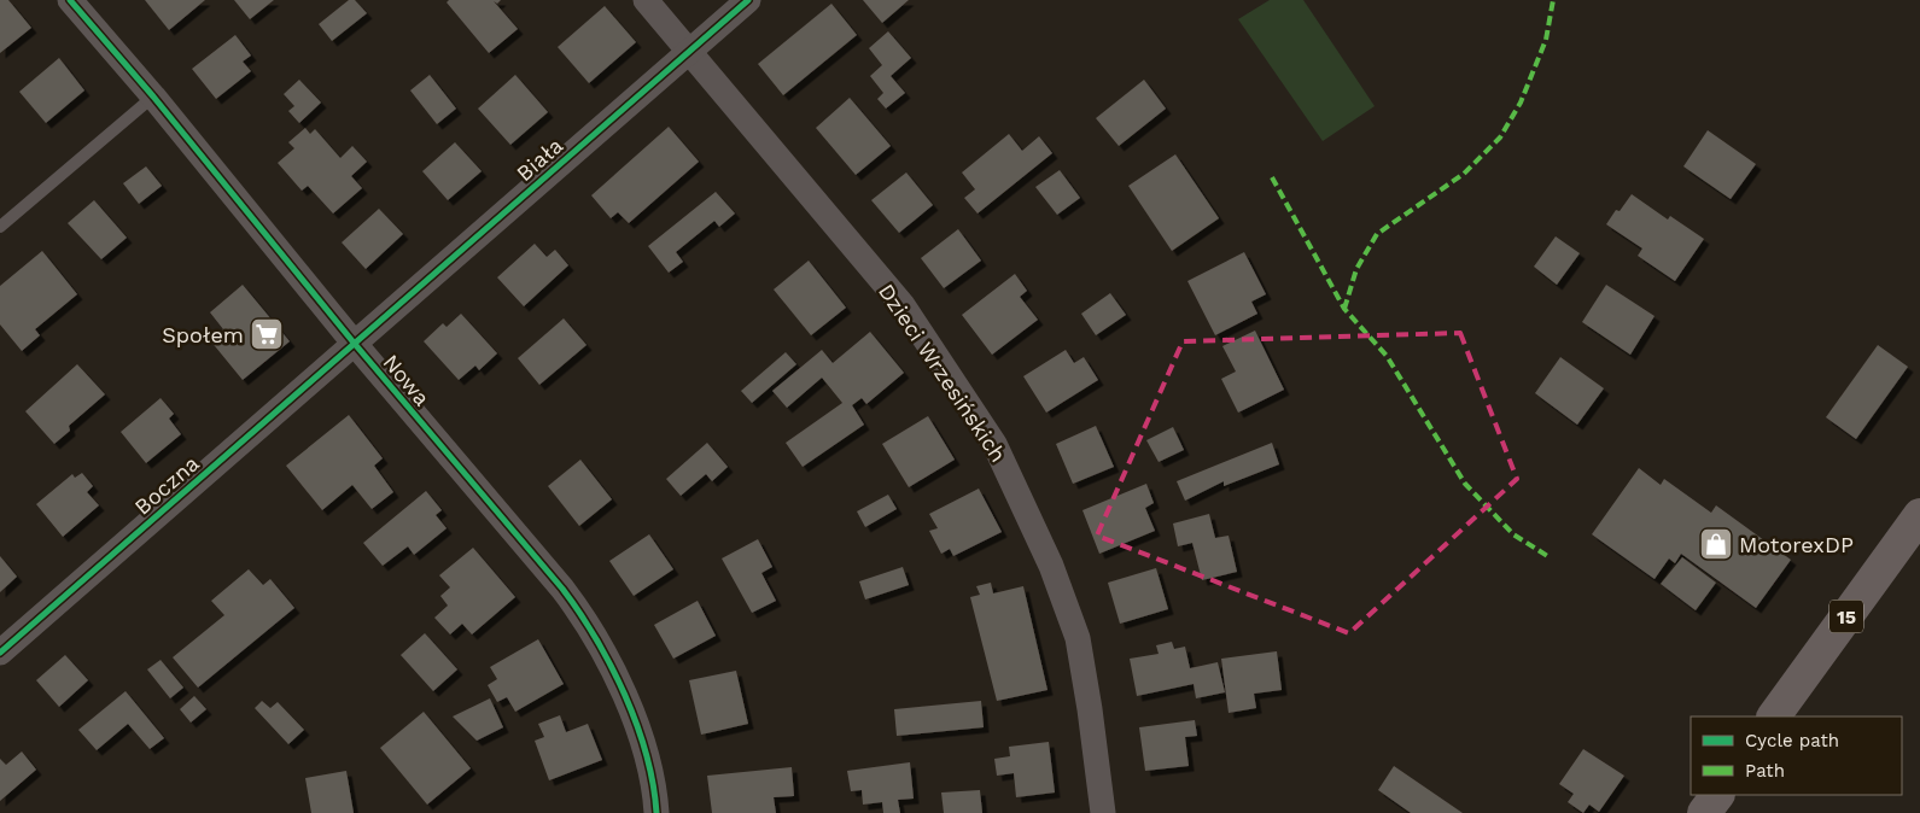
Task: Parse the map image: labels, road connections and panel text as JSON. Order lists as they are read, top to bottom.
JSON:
{
  "streets": {
    "main road": ["15"],
    "street": [
      "Biała",
      "Dzieci Wrzesińskich",
      "Nowa",
      "Boczna"
    ]
  },
  "crossings": [
    ["Biała", "Dzieci Wrzesińskich"],
    ["Biała", "Nowa"],
    ["Biała", "Boczna"],
    ["Nowa", "Boczna"]
  ],
  "places": {
    "supermarket": ["Społem"],
    "shop": ["MotorexDP"]
  },
  "legend": ["Cycle path", "Path"]
}
